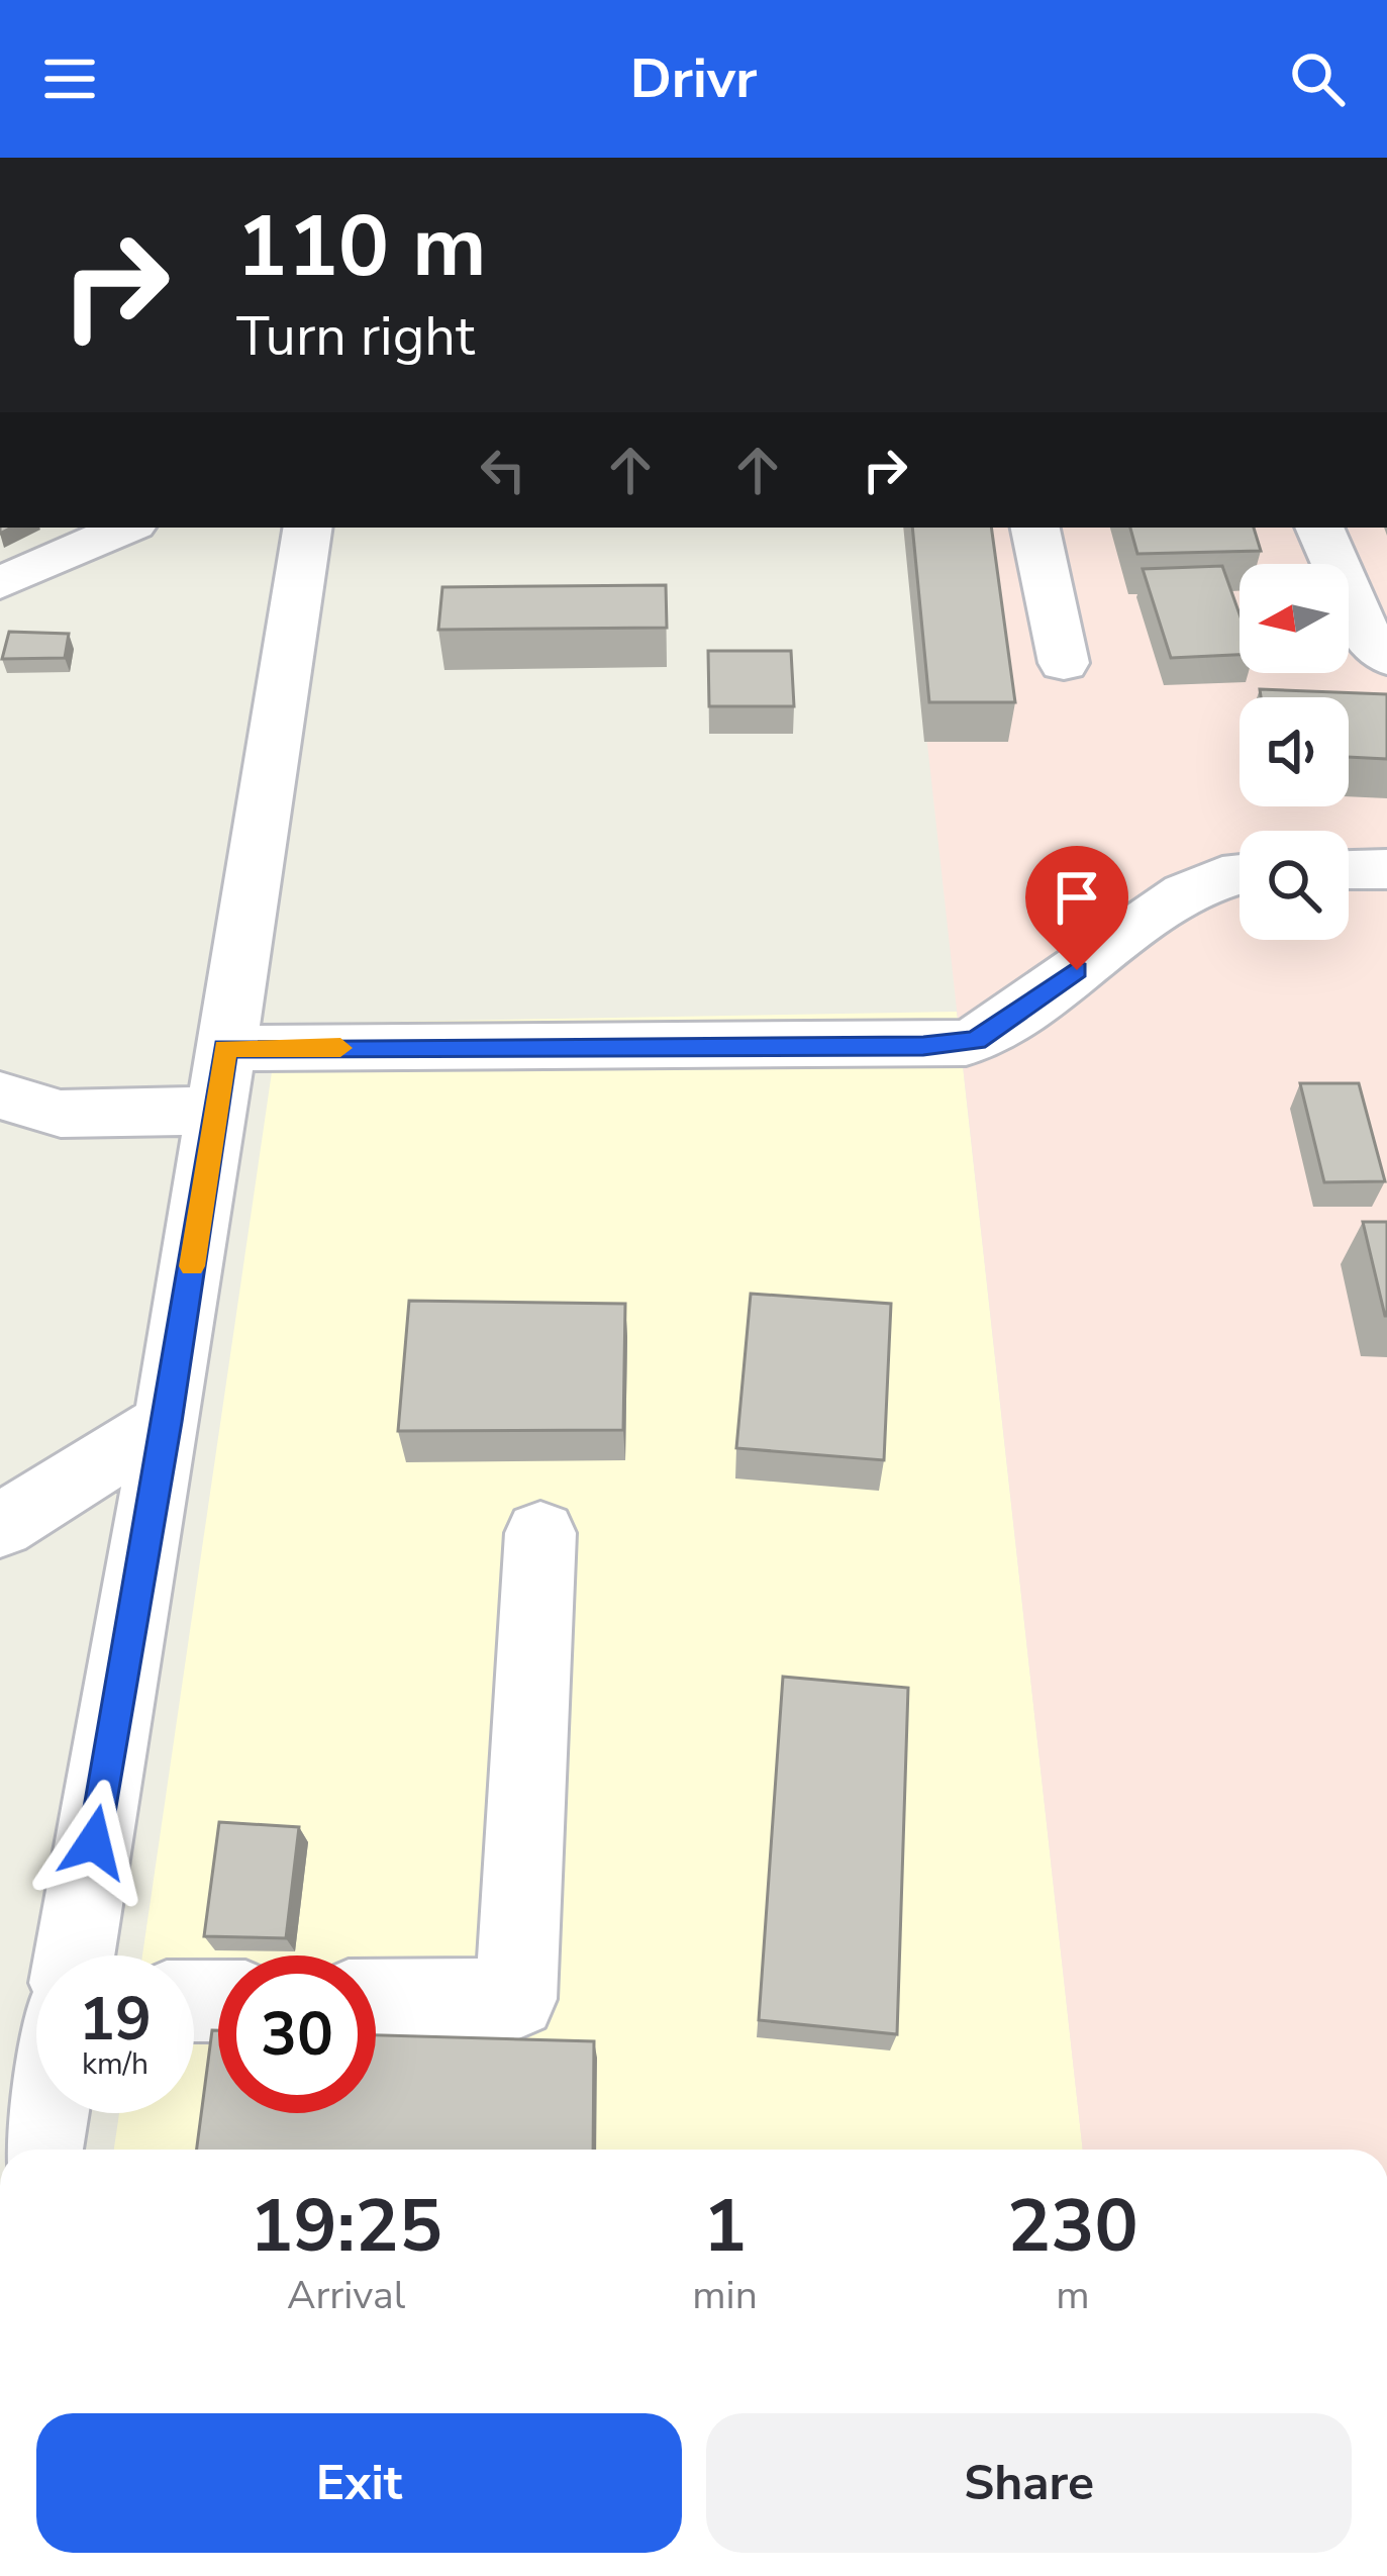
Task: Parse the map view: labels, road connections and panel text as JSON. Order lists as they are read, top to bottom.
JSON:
{
  "north": "left",
  "page": {
    "header": "Drivr",
    "turn": ["110 m", "Turn right"],
    "speed": "19 km/h",
    "limit": "30",
    "eta": [
      "19:25",
      "Arrival",
      "1",
      "min",
      "230",
      "m"
    ],
    "buttons": ["Exit", "Share"]
  }
}
